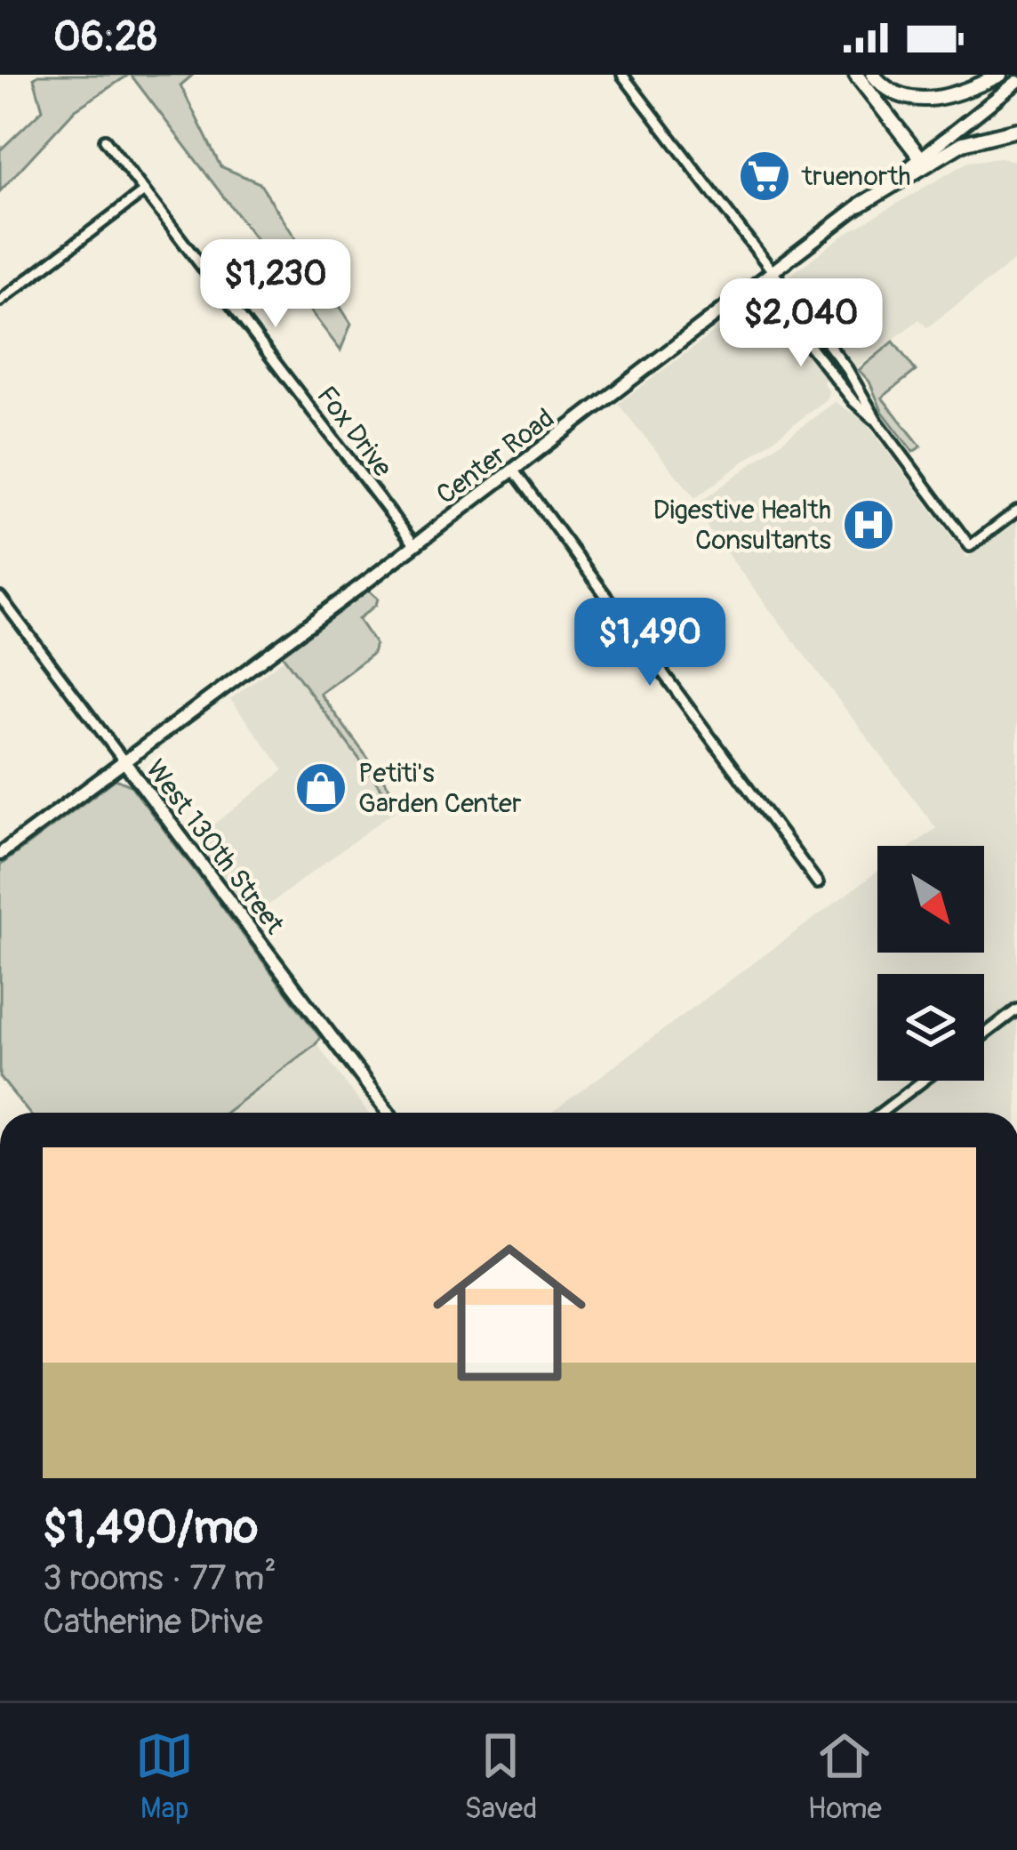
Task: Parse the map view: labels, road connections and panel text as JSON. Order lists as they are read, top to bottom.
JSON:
{
  "streets": {
    "main road": ["Center Road", "West 130th Street"],
    "street": ["Fox Drive"]
  },
  "crossings": [
    ["Fox Drive", "Center Road"],
    ["Center Road", "West 130th Street"]
  ],
  "places": {
    "supermarket": ["truenorth"],
    "hospital": ["Digestive Health Consultants"],
    "shop": ["Petiti's Garden Center"]
  },
  "north": "bottom right",
  "page": {
    "status": "06:28",
    "price": ["$1,230", "$2,040", "$1,490"],
    "list": [
      {
        "name": "$1,490/mo",
        "note": "3 rooms · 77 m² · Catherine Drive"
      }
    ],
    "tabs": ["Map", "Saved", "Home"]
  }
}
